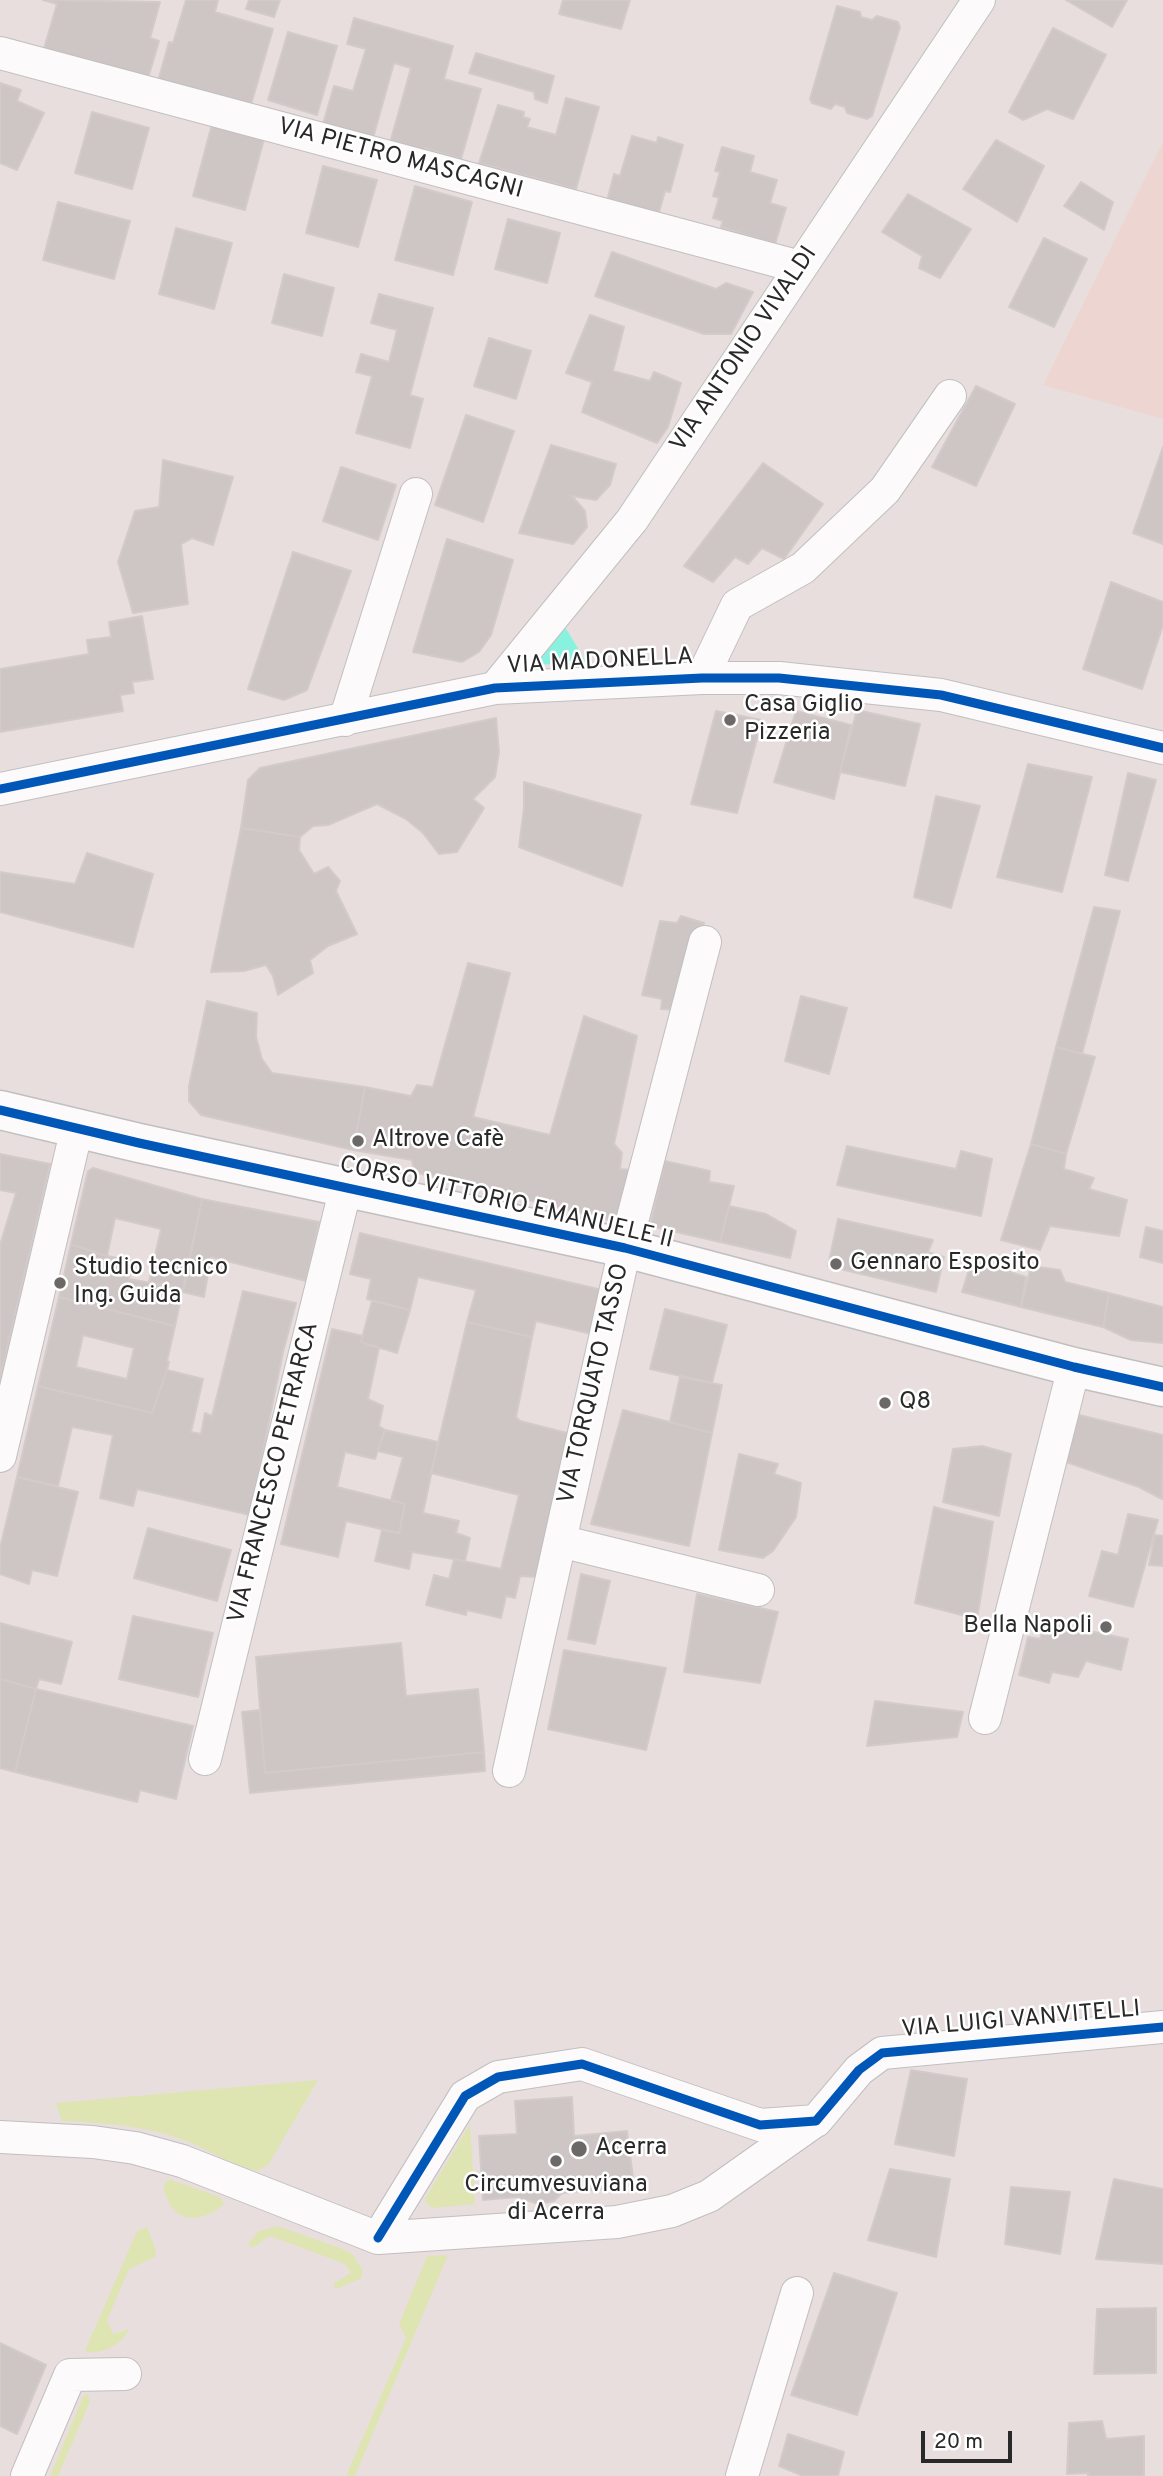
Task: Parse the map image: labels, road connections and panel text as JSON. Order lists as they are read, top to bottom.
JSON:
{
  "streets": {
    "main road": ["CORSO VITTORIO EMANUELE II"],
    "street": [
      "VIA PIETRO MASCAGNI",
      "VIA ANTONIO VIVALDI",
      "VIA MADONELLA",
      "VIA TORQUATO TASSO",
      "VIA FRANCESCO PETRARCA",
      "VIA LUIGI VANVITELLI"
    ]
  },
  "crossings": [
    ["VIA PIETRO MASCAGNI", "VIA ANTONIO VIVALDI"],
    ["VIA ANTONIO VIVALDI", "VIA MADONELLA"],
    ["CORSO VITTORIO EMANUELE II", "VIA TORQUATO TASSO"],
    ["CORSO VITTORIO EMANUELE II", "VIA FRANCESCO PETRARCA"]
  ],
  "places": [
    "Casa Giglio Pizzeria",
    "Altrove Cafè",
    "Gennaro Esposito",
    "Studio tecnico Ing. Guida",
    "Q8",
    "Bella Napoli",
    "Acerra",
    "Circumvesuviana di Acerra"
  ],
  "scale_bar": "20 m"
}
